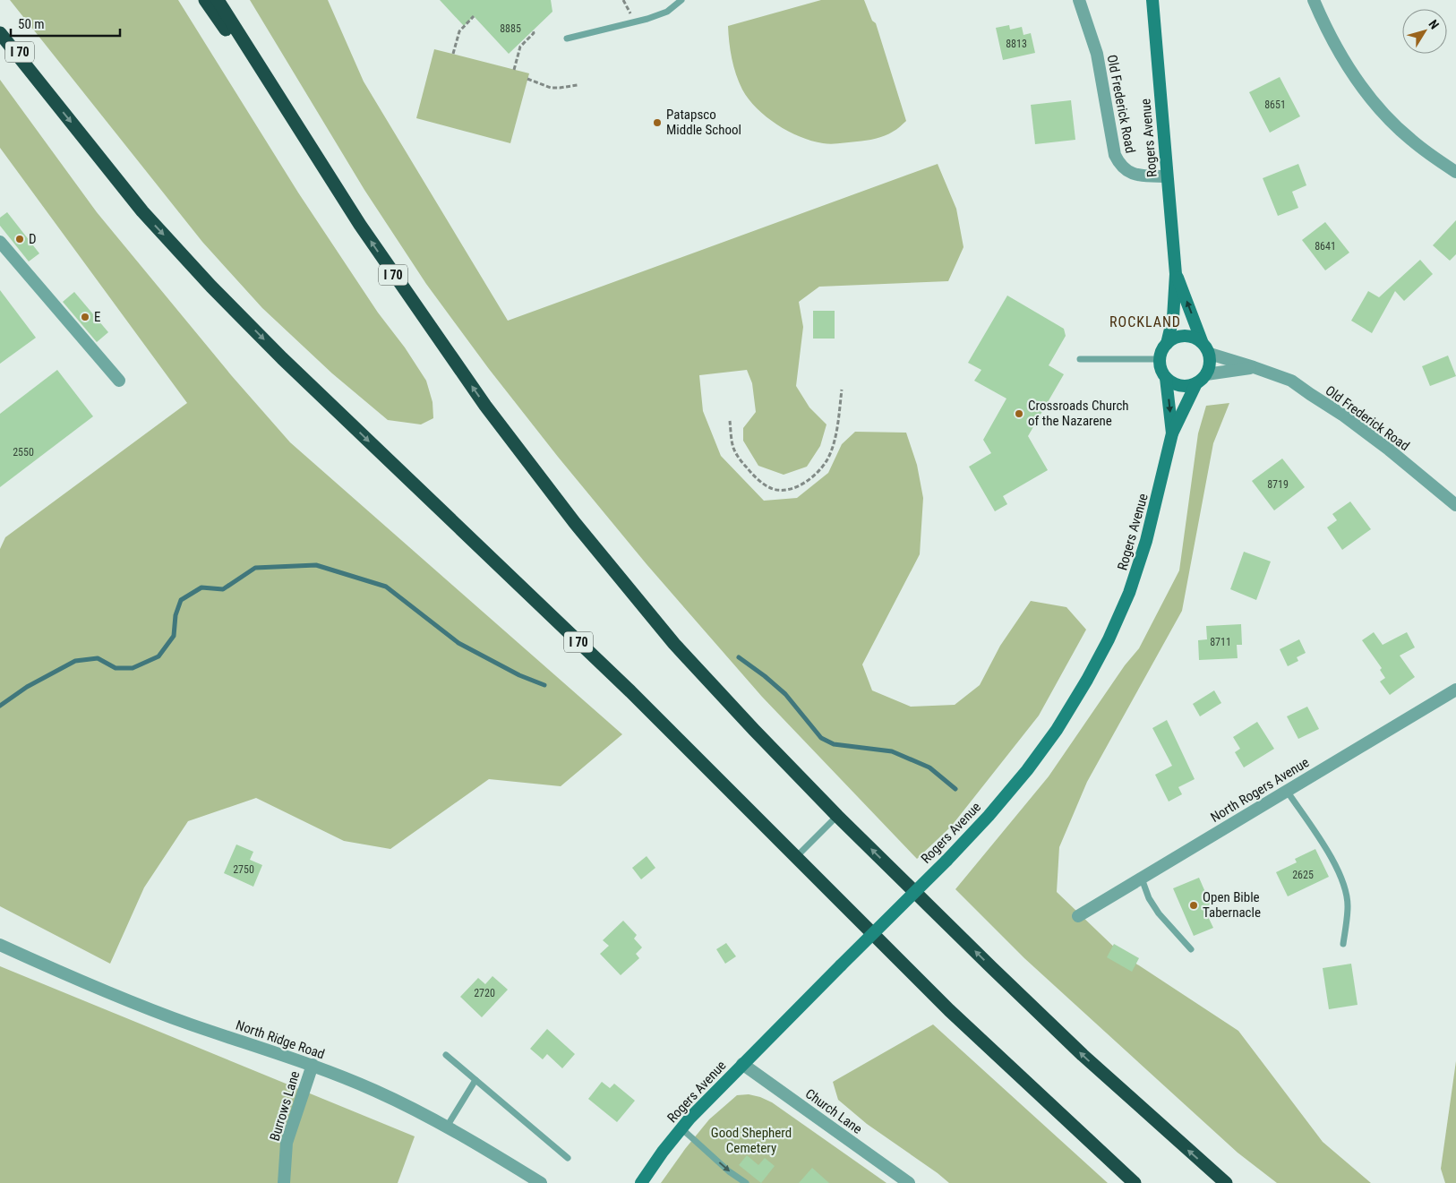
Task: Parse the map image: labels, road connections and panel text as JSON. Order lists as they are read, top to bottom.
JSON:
{
  "streets": {
    "highway": ["I 70"],
    "main road": ["Rogers Avenue"],
    "street": [
      "Old Frederick Road",
      "North Rogers Avenue",
      "North Ridge Road",
      "Burrows Lane",
      "Church Lane"
    ]
  },
  "crossings": [
    ["Old Frederick Road", "Rogers Avenue"],
    ["Rogers Avenue", "Church Lane"],
    ["North Ridge Road", "Burrows Lane"]
  ],
  "districts": ["ROCKLAND"],
  "parks": ["Good Shepherd Cemetery"],
  "places": [
    "Patapsco Middle School",
    "D",
    "E",
    "Crossroads Church of the Nazarene",
    "Open Bible Tabernacle"
  ],
  "house_numbers": [
    "8885",
    "8813",
    "8651",
    "8641",
    "2550",
    "8719",
    "8711",
    "2750",
    "2625",
    "2720"
  ],
  "scale_bar": "50 m",
  "north": "top right"
}
